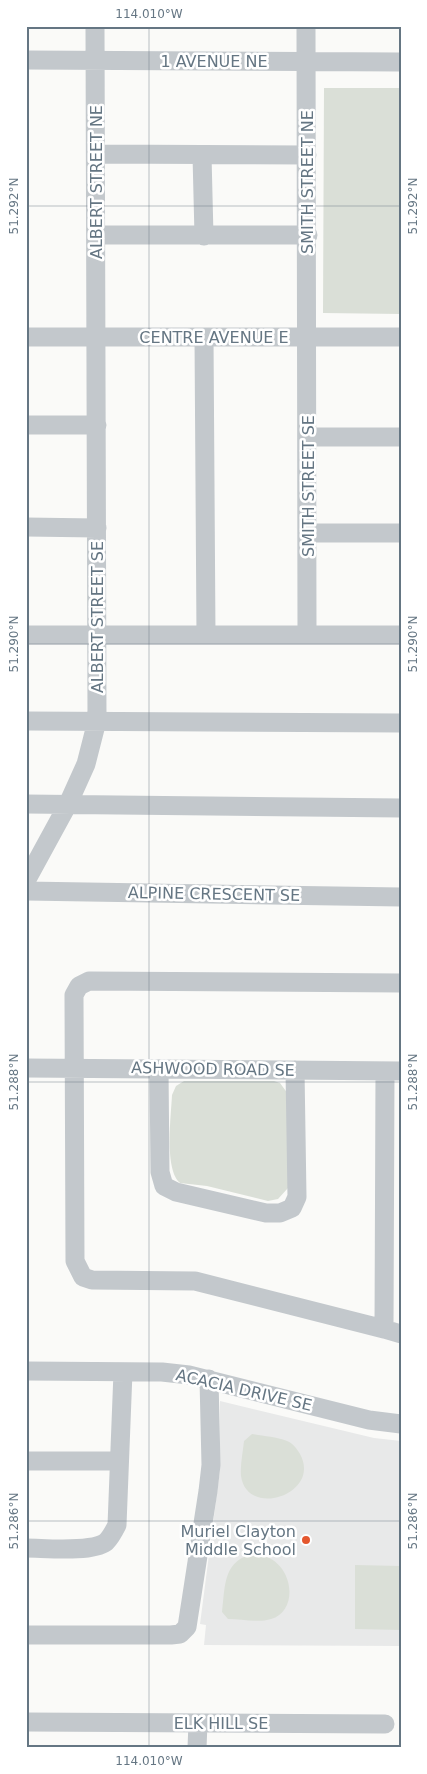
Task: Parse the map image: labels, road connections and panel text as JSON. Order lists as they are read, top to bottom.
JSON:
{
  "streets": {
    "street": [
      "1 AVENUE NE",
      "ALBERT STREET NE",
      "SMITH STREET NE",
      "CENTRE AVENUE E",
      "SMITH STREET SE",
      "ALBERT STREET SE",
      "ALPINE CRESCENT SE",
      "ASHWOOD ROAD SE",
      "ACACIA DRIVE SE",
      "ELK HILL SE"
    ]
  },
  "crossings": [
    ["1 AVENUE NE", "ALBERT STREET NE"],
    ["1 AVENUE NE", "SMITH STREET NE"],
    ["ALBERT STREET NE", "CENTRE AVENUE E"],
    ["ALBERT STREET NE", "ALBERT STREET SE"],
    ["SMITH STREET NE", "CENTRE AVENUE E"],
    ["SMITH STREET NE", "SMITH STREET SE"],
    ["CENTRE AVENUE E", "SMITH STREET SE"],
    ["CENTRE AVENUE E", "ALBERT STREET SE"]
  ],
  "places": ["Muriel Clayton Middle School"],
  "coordinates": [
    "114.010°W",
    "51.292°N",
    "51.290°N",
    "51.288°N",
    "51.286°N"
  ]
}
